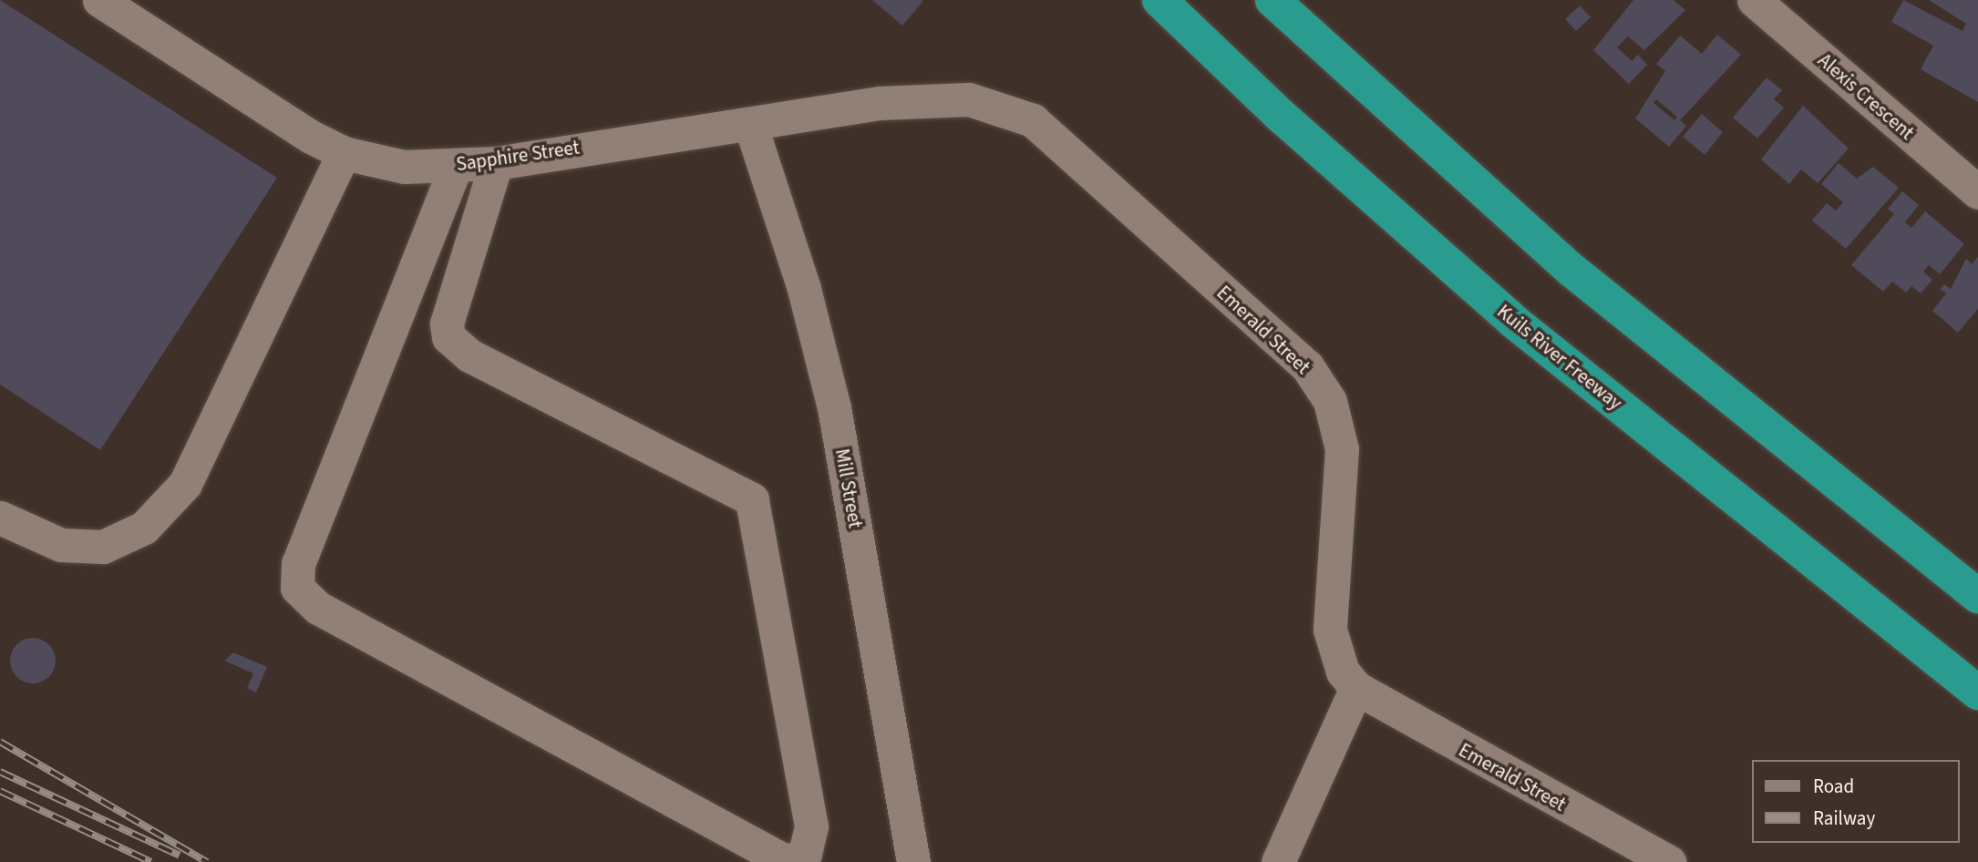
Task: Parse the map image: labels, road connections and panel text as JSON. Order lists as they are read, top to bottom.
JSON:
{
  "streets": {
    "highway": ["Kuils River Freeway"],
    "street": [
      "Alexis Crescent",
      "Sapphire Street",
      "Emerald Street",
      "Mill Street"
    ]
  },
  "crossings": [
    ["Sapphire Street", "Emerald Street"],
    ["Sapphire Street", "Mill Street"],
    ["Emerald Street", "Mill Street"]
  ],
  "legend": ["Road", "Railway"]
}
